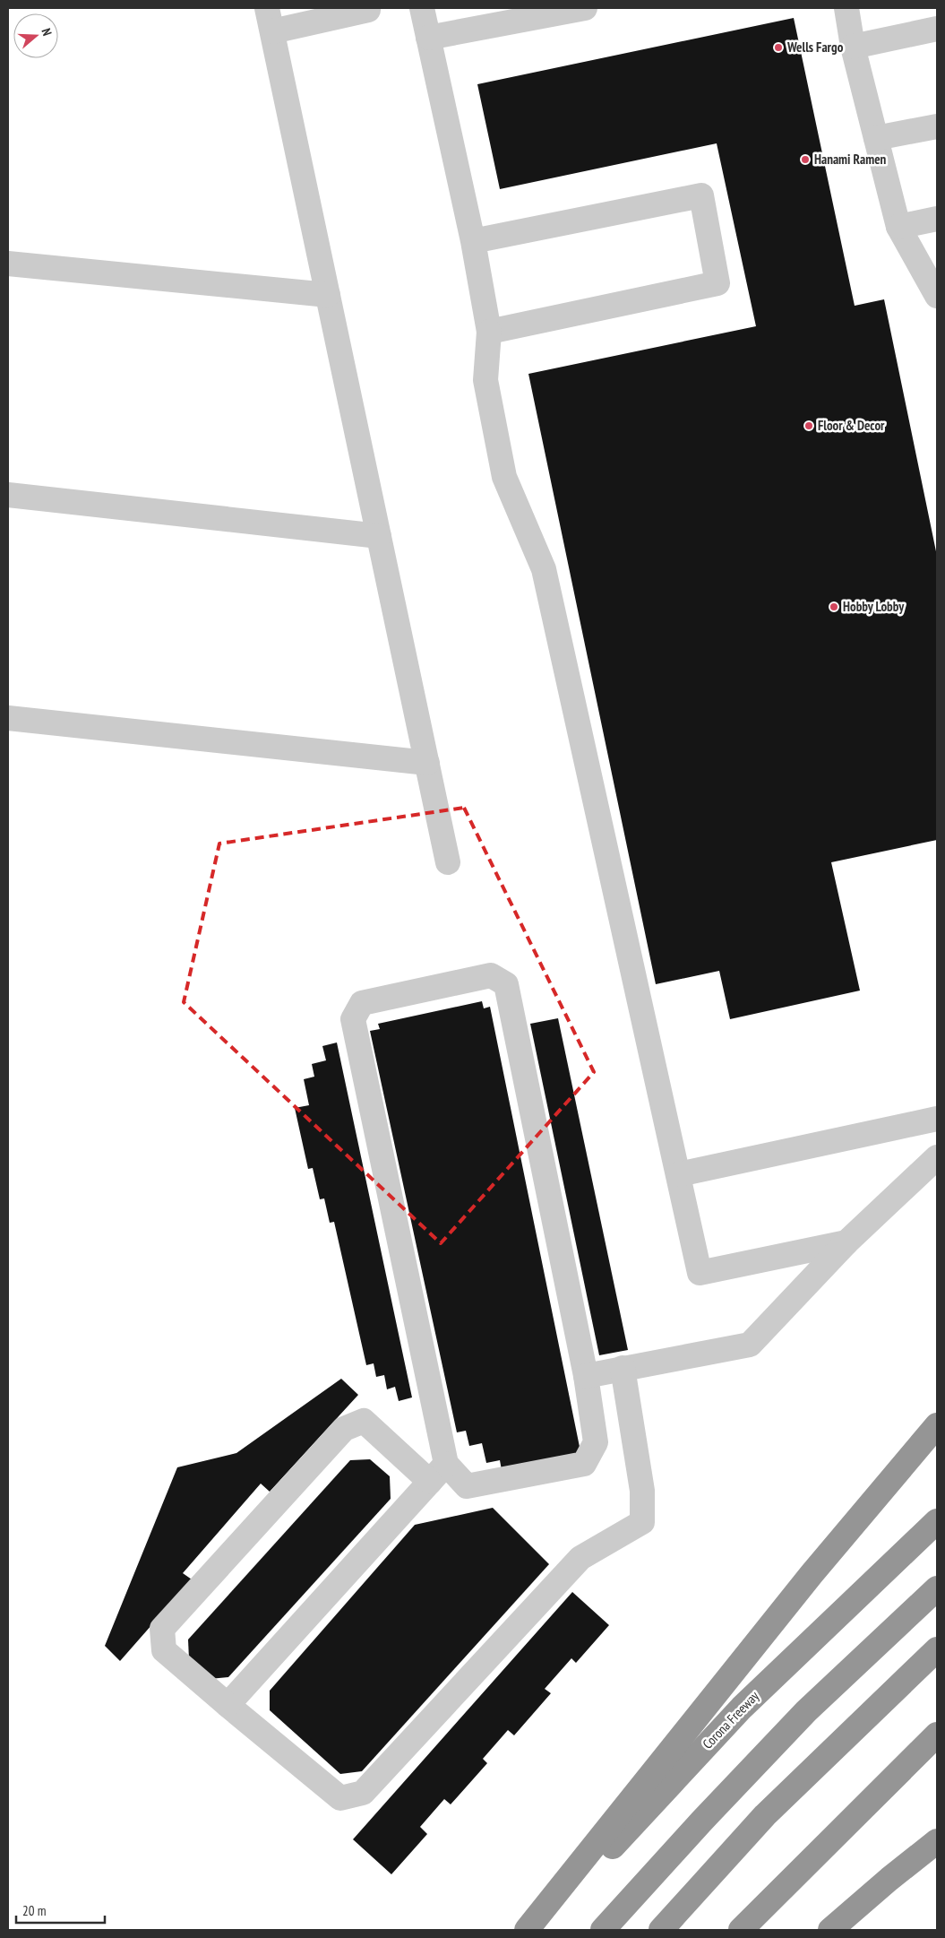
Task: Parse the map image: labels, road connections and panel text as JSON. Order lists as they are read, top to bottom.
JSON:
{
  "streets": {
    "highway": ["Corona Freeway"]
  },
  "places": [
    "Wells Fargo",
    "Hanami Ramen",
    "Floor & Decor",
    "Hobby Lobby"
  ],
  "scale_bar": "20 m",
  "north": "right"
}
